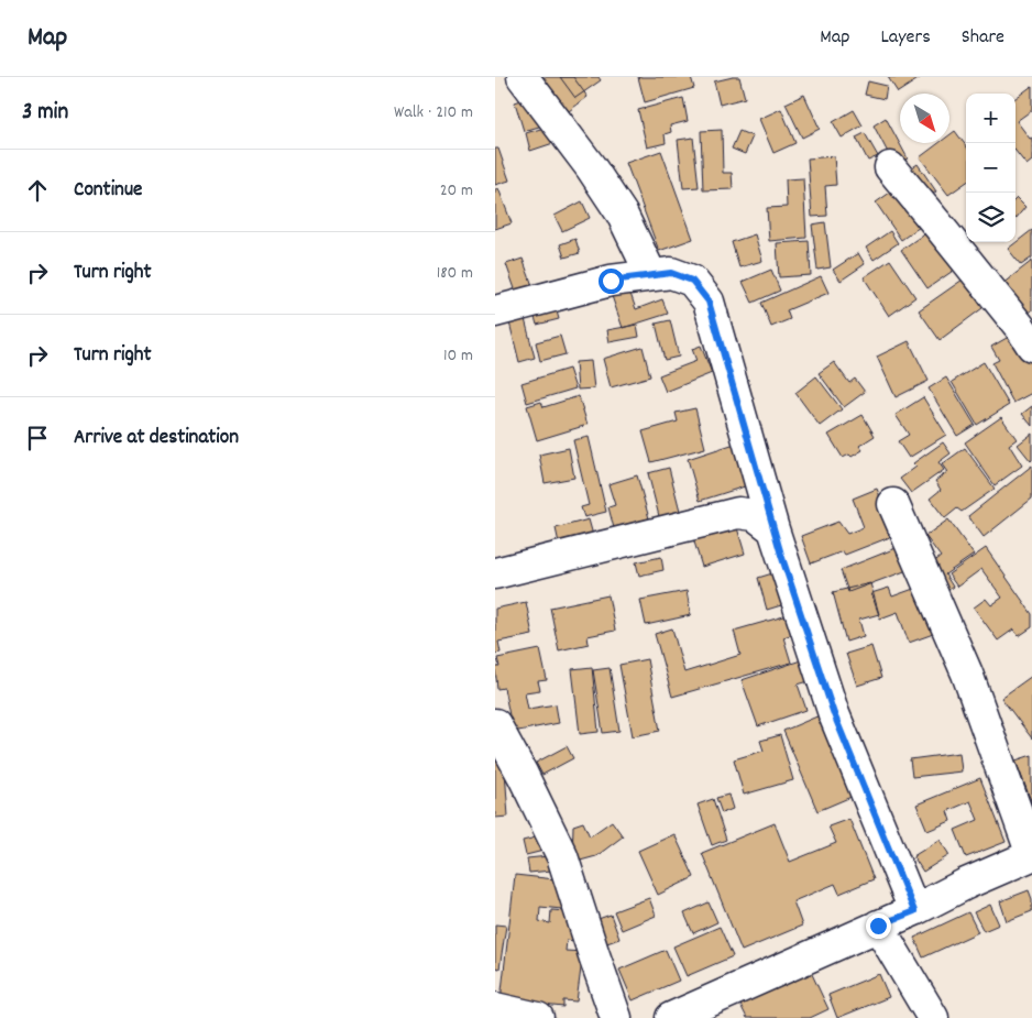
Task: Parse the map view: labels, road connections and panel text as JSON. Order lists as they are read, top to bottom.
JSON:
{
  "north": "bottom right",
  "page": {
    "header": "Map",
    "nav": ["Map", "Layers", "Share"],
    "heading": ["3 min", "Walk · 210 m"],
    "map_buttons": ["+", "−"],
    "list": [
      ["Continue", "20 m"],
      ["Turn right", "180 m"],
      ["Turn right", "10 m"],
      "Arrive at destination"
    ]
  }
}
